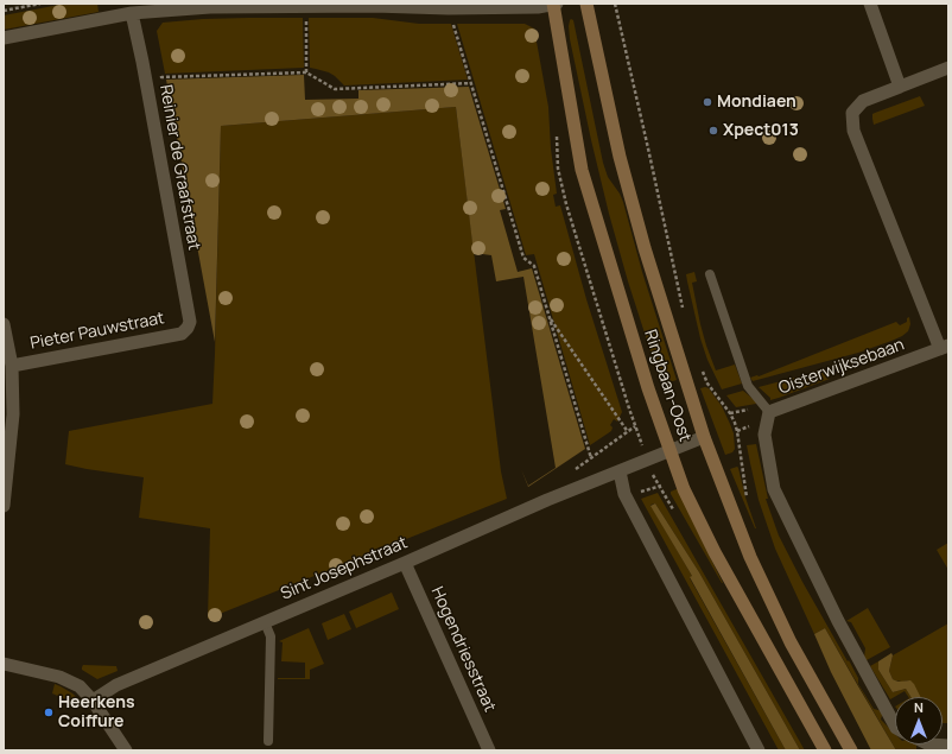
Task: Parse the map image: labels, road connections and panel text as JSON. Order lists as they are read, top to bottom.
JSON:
{
  "streets": {
    "main road": ["Ringbaan-Oost"],
    "street": [
      "Reinier de Graafstraat",
      "Pieter Pauwstraat",
      "Oisterwijksebaan",
      "Sint Josephstraat",
      "Hogendriesstraat"
    ]
  },
  "crossings": [
    ["Reinier de Graafstraat", "Pieter Pauwstraat"],
    ["Ringbaan-Oost", "Sint Josephstraat"],
    ["Sint Josephstraat", "Hogendriesstraat"]
  ],
  "places": ["Mondiaen", "Xpect013", "Heerkens Coiffure"],
  "north": "top"
}
